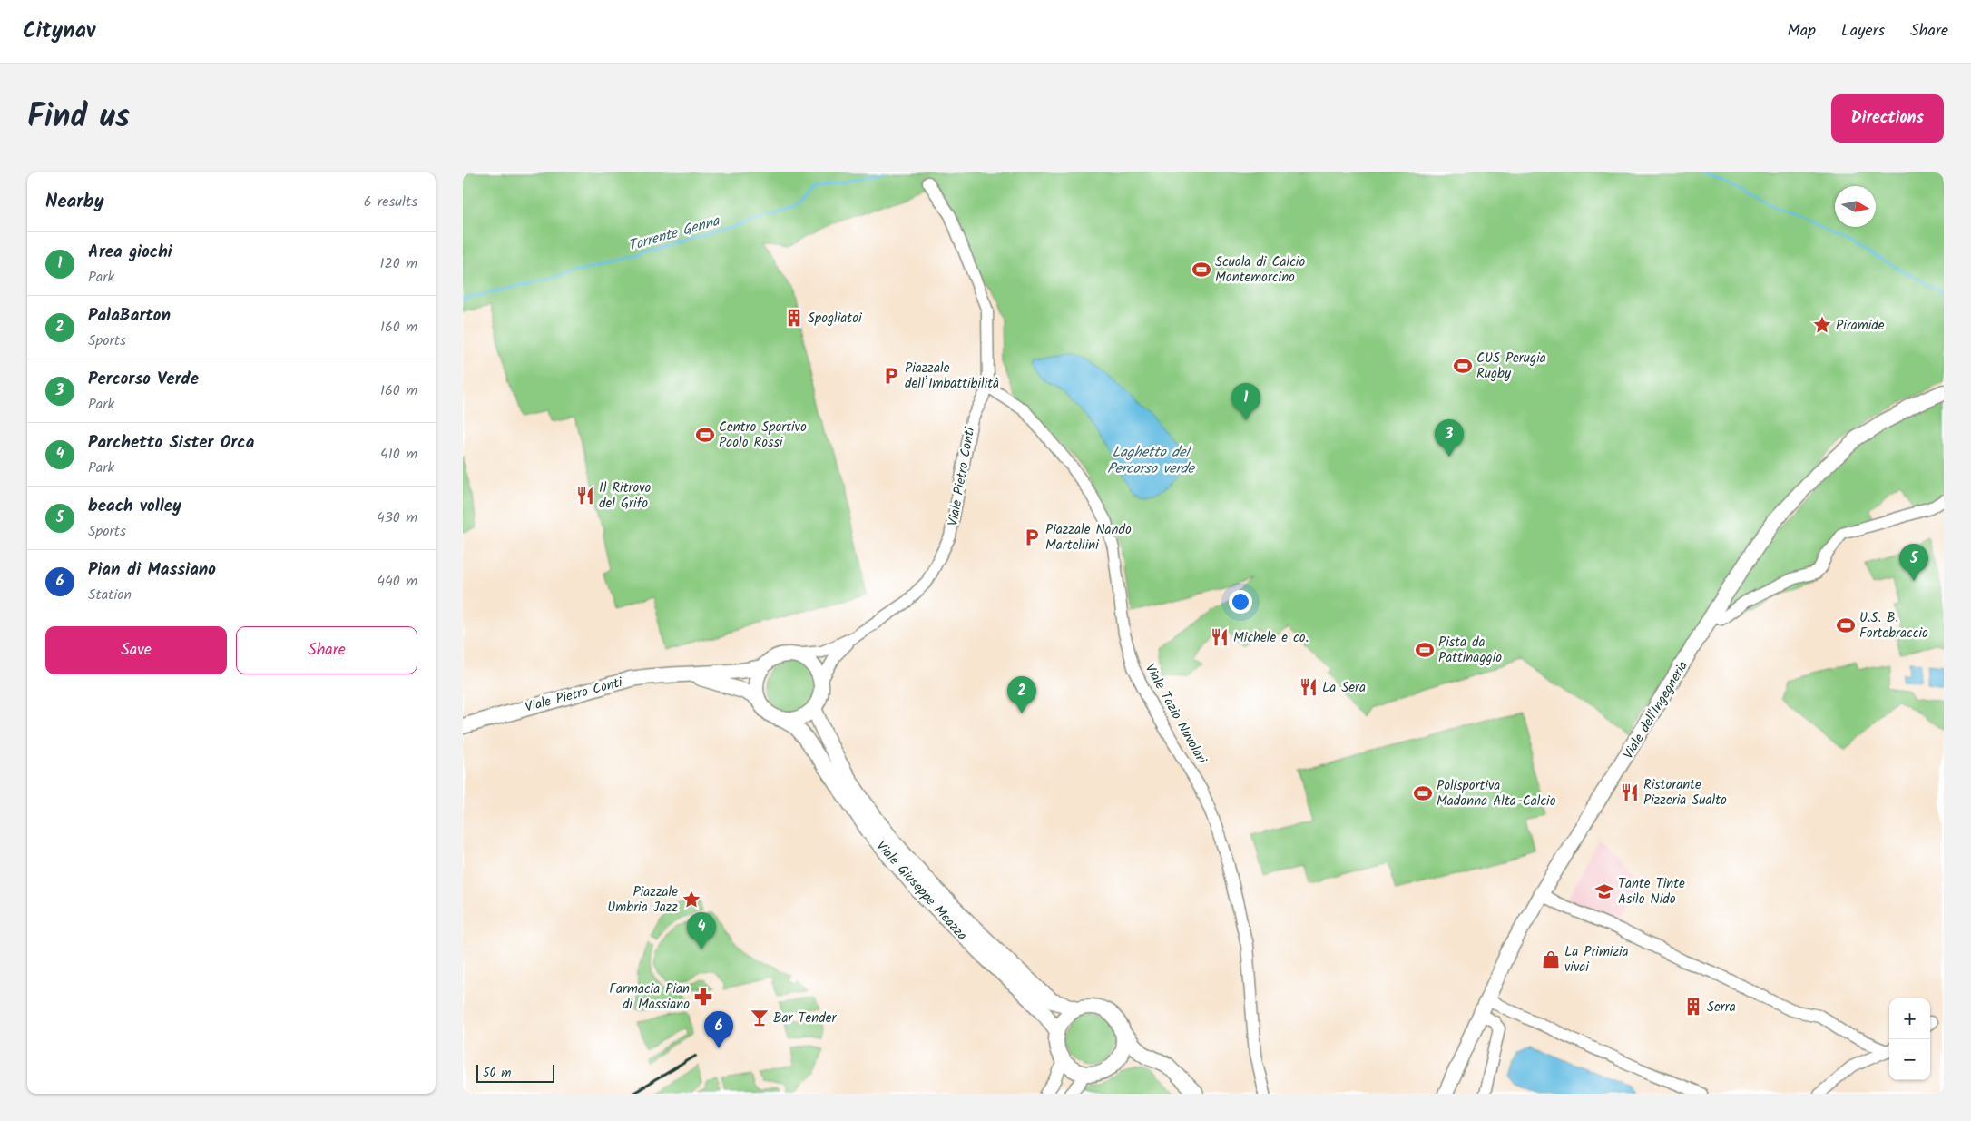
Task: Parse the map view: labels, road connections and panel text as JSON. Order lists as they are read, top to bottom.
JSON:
{
  "streets": {
    "street": [
      "Viale Pietro Conti",
      "Viale dell'Ingegneria",
      "Viale Tazio Nuvolari",
      "Viale Giuseppe Meazza"
    ]
  },
  "crossings": [
    ["Viale Pietro Conti", "Viale Tazio Nuvolari"],
    ["Viale Pietro Conti", "Viale Giuseppe Meazza"]
  ],
  "water": ["Torrente Genna", "Laghetto del Percorso verde"],
  "places": {
    "sports": [
      "Scuola di Calcio Montemorcino",
      "CUS Perugia Rugby",
      "Centro Sportivo Paolo Rossi",
      "U.S. B. Fortebraccio",
      "Pista da Pattinaggio",
      "Polisportiva Madonna Alta-Calcio"
    ],
    "building": ["Spogliatoi", "Serra"],
    "place": ["Piramide", "Piazzale Umbria Jazz"],
    "parking": ["Piazzale dell’Imbattibilità", "Piazzale Nando Martellini"],
    "restaurant": [
      "Il Ritrovo del Grifo",
      "Michele e co.",
      "La Sera",
      "Ristorante Pizzeria Sualto"
    ],
    "school or university": ["Tante Tinte Asilo Nido"],
    "shop": ["La Primizia vivai"],
    "pharmacy": ["Farmacia Pian di Massiano"],
    "bar": ["Bar Tender"]
  },
  "scale_bar": "50 m",
  "north": "right",
  "page": {
    "header": "Citynav",
    "nav": ["Map", "Layers", "Share"],
    "title": "Find us",
    "buttons": [
      "Directions",
      ["Save", "Share"]
    ],
    "heading": ["Nearby", "6 results"],
    "list": [
      {
        "mark": "1",
        "name": "Area giochi",
        "note": "Park",
        "value": "120 m"
      },
      {
        "mark": "2",
        "name": "PalaBarton",
        "note": "Sports",
        "value": "160 m"
      },
      {
        "mark": "3",
        "name": "Percorso Verde",
        "note": "Park",
        "value": "160 m"
      },
      {
        "mark": "4",
        "name": "Parchetto Sister Orca",
        "note": "Park",
        "value": "410 m"
      },
      {
        "mark": "5",
        "name": "beach volley",
        "note": "Sports",
        "value": "430 m"
      },
      {
        "mark": "6",
        "name": "Pian di Massiano",
        "note": "Station",
        "value": "440 m"
      }
    ],
    "pins": [
      "1",
      "3",
      "5",
      "2",
      "4",
      "6"
    ],
    "map_buttons": ["+", "−"],
    "scale": "50 m"
  }
}
